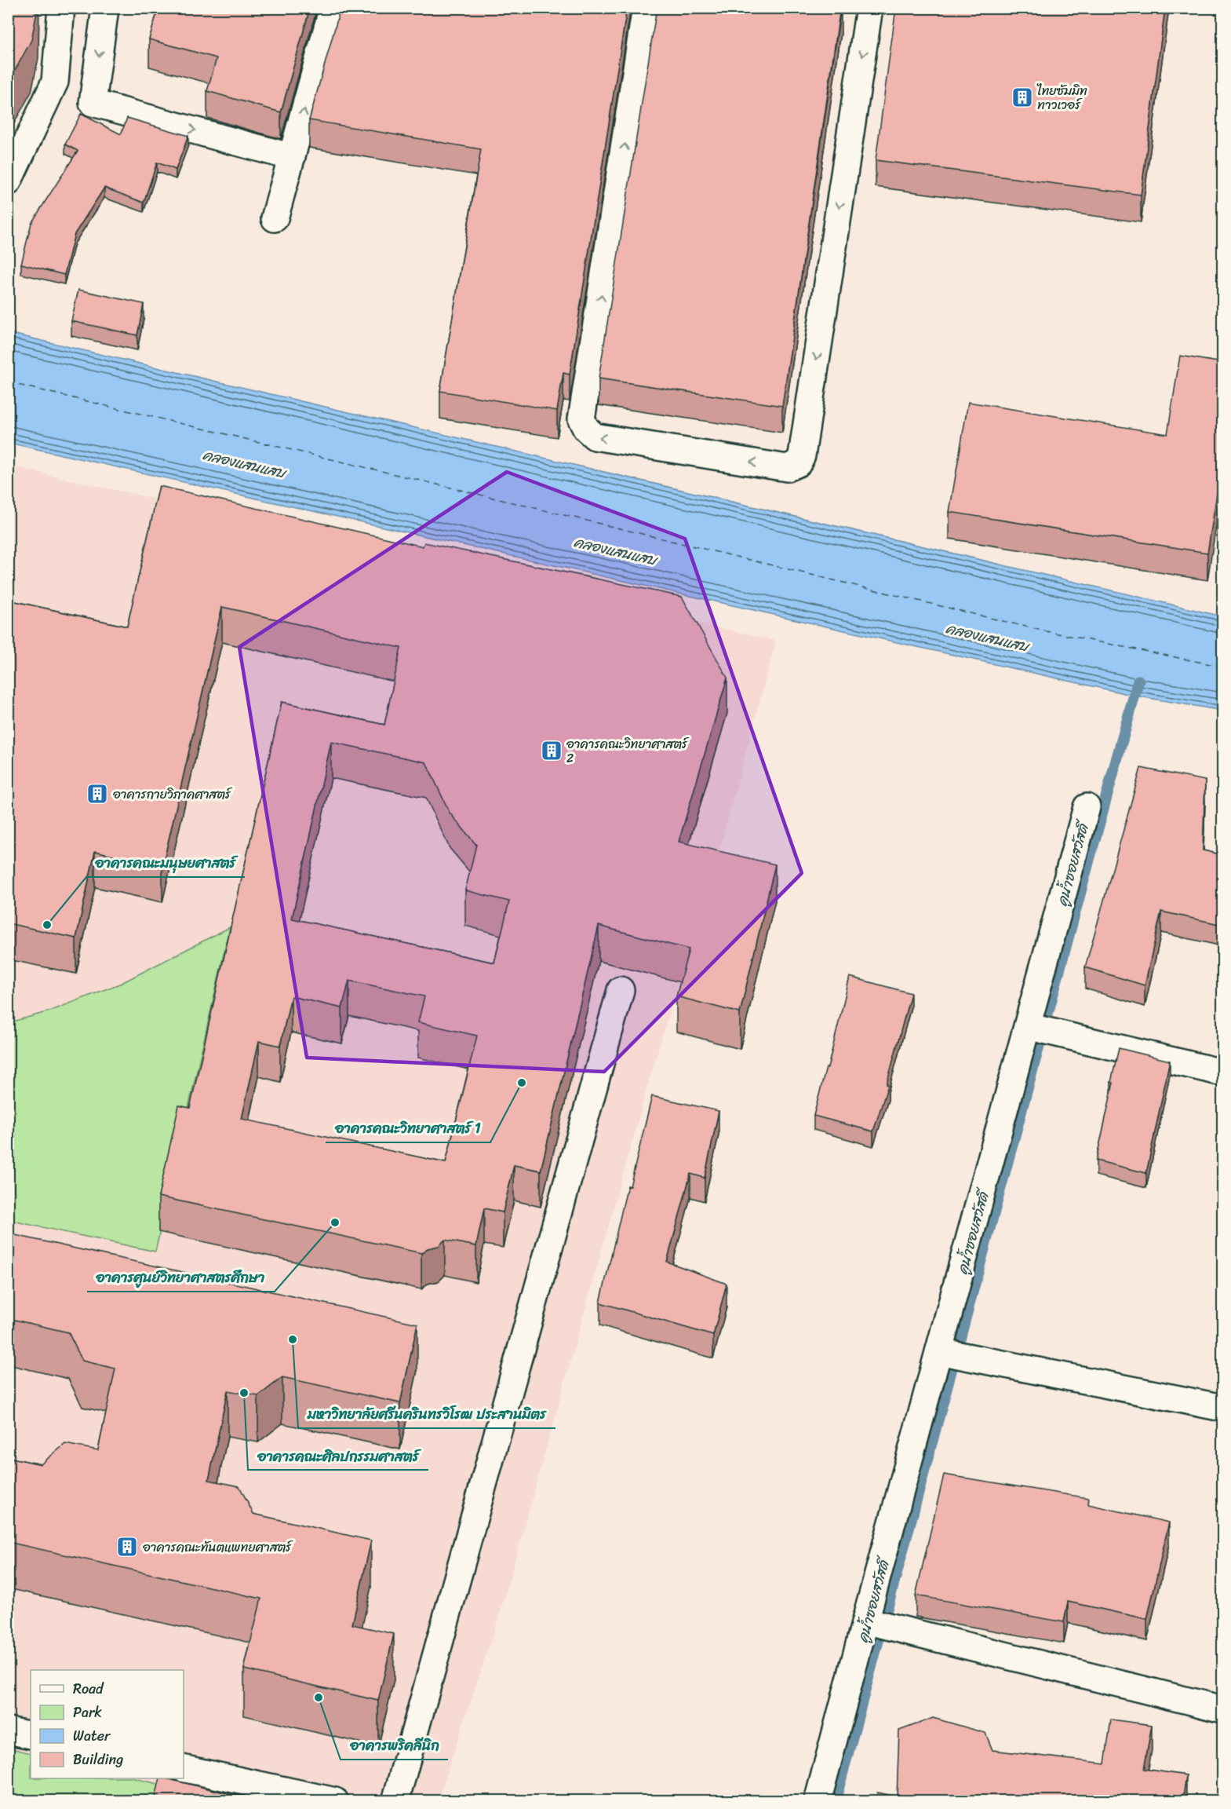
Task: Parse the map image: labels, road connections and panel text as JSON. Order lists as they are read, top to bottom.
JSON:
{
  "water": ["คลองแสนแสบ", "คูน้ำซอยสวัสดี"],
  "places": {
    "building": [
      "ไทยซัมมิท ทาวเวอร์",
      "อาคารคณะวิทยาศาสตร์ 2",
      "อาคารกายวิภาคศาสตร์",
      "อาคารคณะทันตแพทยศาสตร์"
    ],
    "other": [
      "อาคารคณะมนุษยศาสตร์",
      "อาคารคณะวิทยาศาสตร์ 1",
      "อาคารศูนย์วิทยาศาสตรศึกษา",
      "มหาวิทยาลัยศรีนครินทรวิโรฒ ประสานมิตร",
      "อาคารคณะศิลปกรรมศาสตร์",
      "อาคารพริคลีนิก"
    ]
  },
  "legend": [
    "Road",
    "Park",
    "Water",
    "Building"
  ]
}
